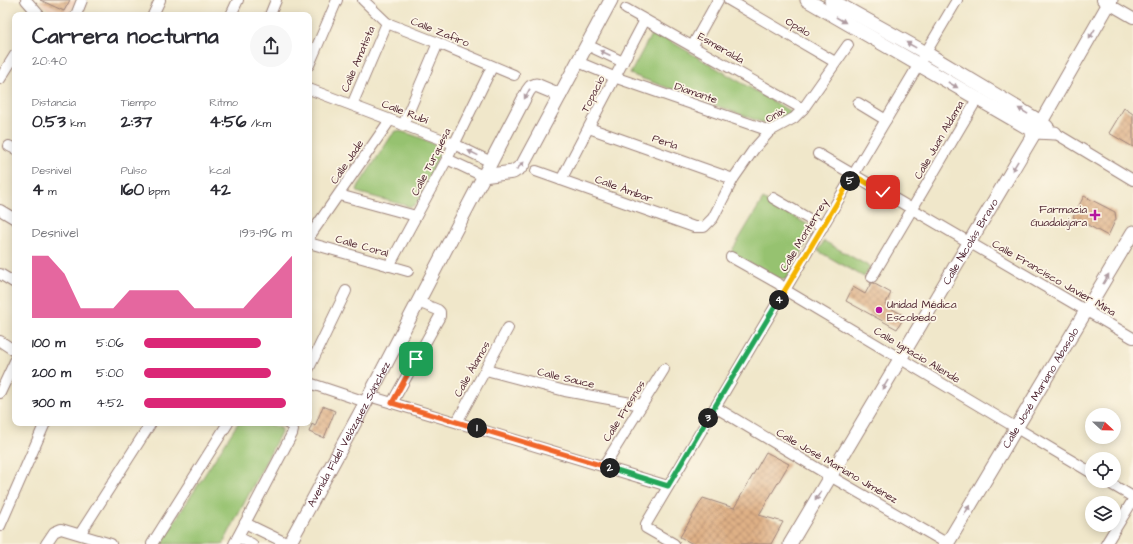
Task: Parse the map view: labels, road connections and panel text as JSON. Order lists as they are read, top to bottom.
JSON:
{
  "streets": {
    "street": [
      "Opalo",
      "Calle Zafiro",
      "Esmeralda",
      "Calle Amatista",
      "Diamante",
      "Topacio",
      "Calle Rubí",
      "Onix",
      "Calle Juan Aldama",
      "Perla",
      "Calle Jade",
      "Calle Turquesa",
      "Calle Ámbar",
      "Calle Monterrey",
      "Calle Nicolás Bravo",
      "Calle Coral",
      "Calle Francisco Javier Mina",
      "Calle Ignacio Allende",
      "Calle Álamos",
      "Calle Sauce",
      "Calle José Mariano Abasolo",
      "Calle Fresnos",
      "Avenida Fidel Velázquez Sánchez",
      "Calle José Mariano Jiménez"
    ]
  },
  "crossings": [
    ["Opalo", "Onix"],
    ["Calle Zafiro", "Calle Amatista"],
    ["Calle Zafiro", "Calle Turquesa"],
    ["Esmeralda", "Topacio"],
    ["Esmeralda", "Onix"],
    ["Calle Amatista", "Calle Rubí"],
    ["Diamante", "Topacio"],
    ["Diamante", "Onix"],
    ["Topacio", "Perla"],
    ["Topacio", "Calle Ámbar"],
    ["Calle Rubí", "Calle Jade"],
    ["Calle Rubí", "Calle Turquesa"],
    ["Calle Rubí", "Avenida Fidel Velázquez Sánchez"],
    ["Onix", "Perla"],
    ["Onix", "Calle Ámbar"],
    ["Calle Juan Aldama", "Calle Francisco Javier Mina"],
    ["Calle Turquesa", "Calle Coral"],
    ["Calle Monterrey", "Calle Francisco Javier Mina"],
    ["Calle Monterrey", "Calle Ignacio Allende"],
    ["Calle Monterrey", "Calle José Mariano Jiménez"],
    ["Calle Nicolás Bravo", "Calle Francisco Javier Mina"],
    ["Calle Nicolás Bravo", "Calle Ignacio Allende"],
    ["Calle Nicolás Bravo", "Calle José Mariano Jiménez"],
    ["Calle Francisco Javier Mina", "Calle José Mariano Abasolo"],
    ["Calle Ignacio Allende", "Calle José Mariano Abasolo"],
    ["Calle Álamos", "Calle Sauce"],
    ["Calle Sauce", "Calle Fresnos"],
    ["Calle José Mariano Abasolo", "Calle José Mariano Jiménez"]
  ],
  "one_way": ["Calle Nicolás Bravo", "Calle José Mariano Abasolo"],
  "places": {
    "health": ["Farmacia Guadalajara"],
    "other": ["Unidad Médica Escobedo"]
  },
  "north": "right",
  "page": {
    "heading": ["Carrera nocturna", "20:40"],
    "stats": [
      ["Distancia", "0.53 km"],
      ["Tiempo", "2:37"],
      ["Ritmo", "4:56 /km"],
      ["Desnivel", "4 m"],
      ["Pulso", "160 bpm"],
      ["kcal", "42"]
    ],
    "pins": [
      "5",
      "4",
      "3",
      "1",
      "2"
    ],
    "chart": ["Desnivel", "193–196 m"],
    "list": [
      {
        "name": "100 m",
        "note": "5:06"
      },
      {
        "name": "200 m",
        "note": "5:00"
      },
      {
        "name": "300 m",
        "note": "4:52"
      }
    ]
  }
}
